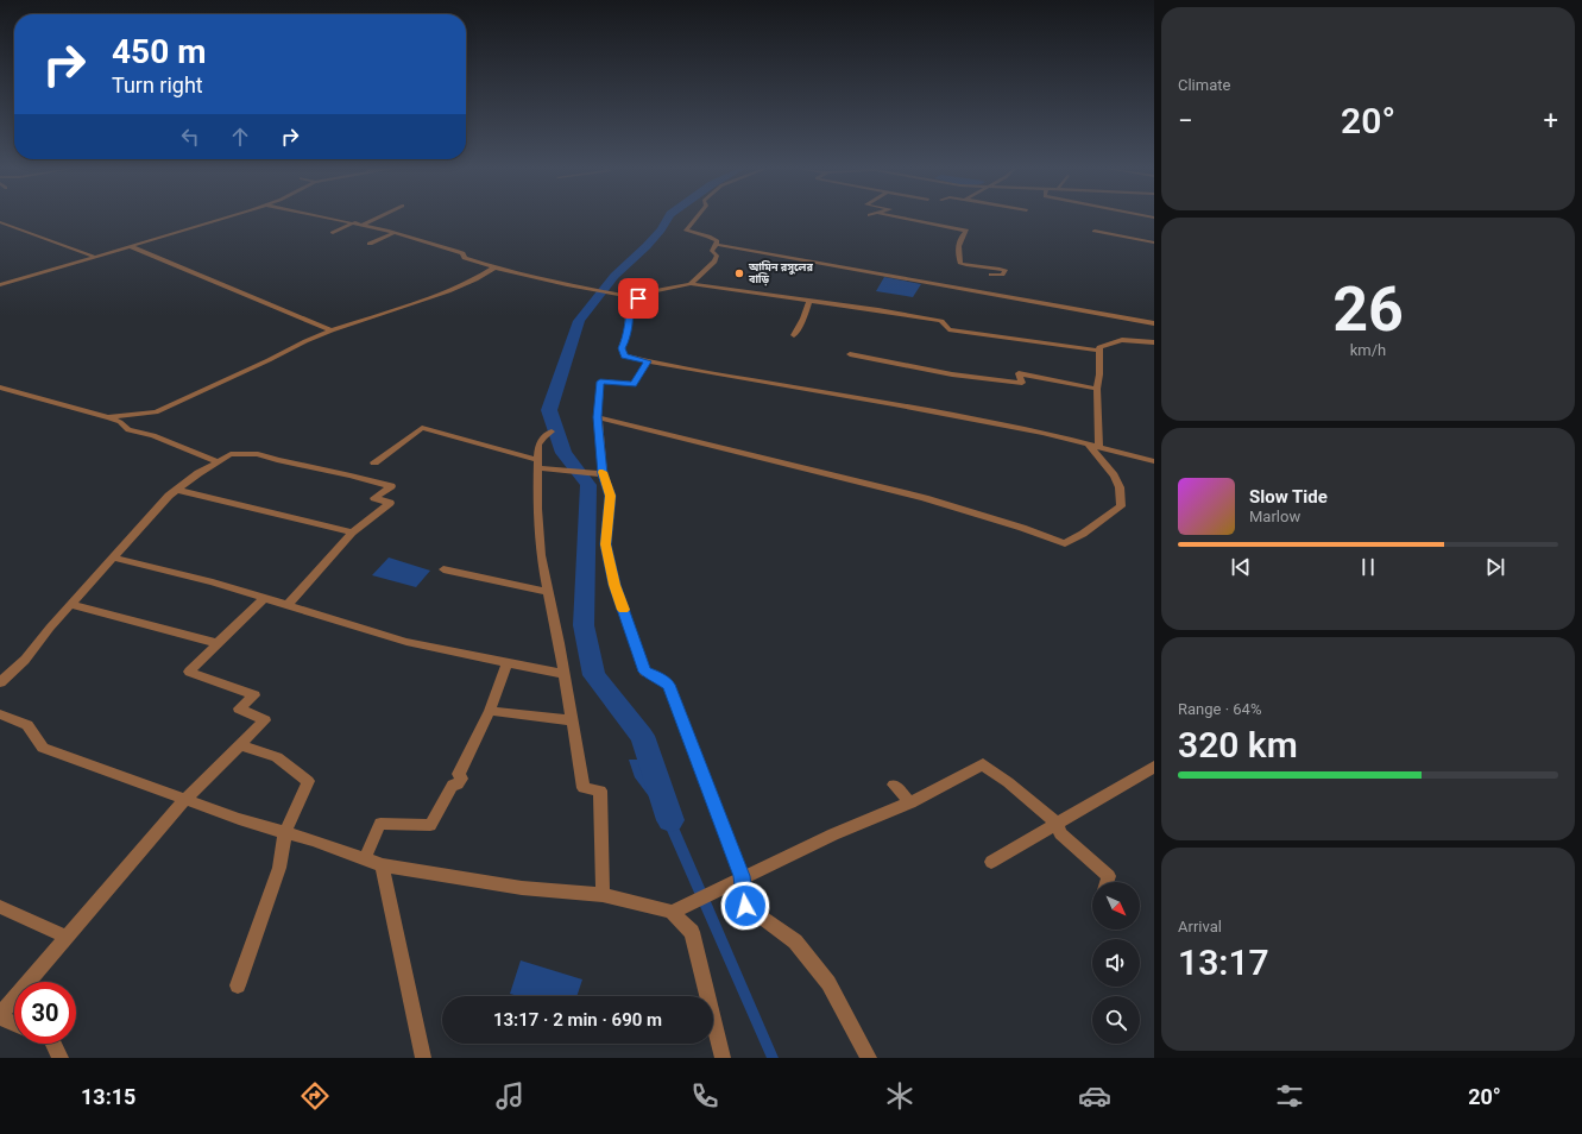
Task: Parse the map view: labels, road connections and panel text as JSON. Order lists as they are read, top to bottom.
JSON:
{
  "places": ["আমিন রসুলের বাড়ি"],
  "north": "bottom right",
  "page": {
    "tile": [
      "Climate",
      ["26", "km/h"],
      ["Range · 64%", "320 km"],
      ["Arrival", "13:17"]
    ],
    "turn": ["450 m", "Turn right"],
    "heat": ["−", "20°", "+"],
    "song": ["Slow Tide", "Marlow"],
    "limit": "30",
    "trip": "13:17 · 2 min · 690 m",
    "tabs": ["13:15", "20°"]
  }
}
